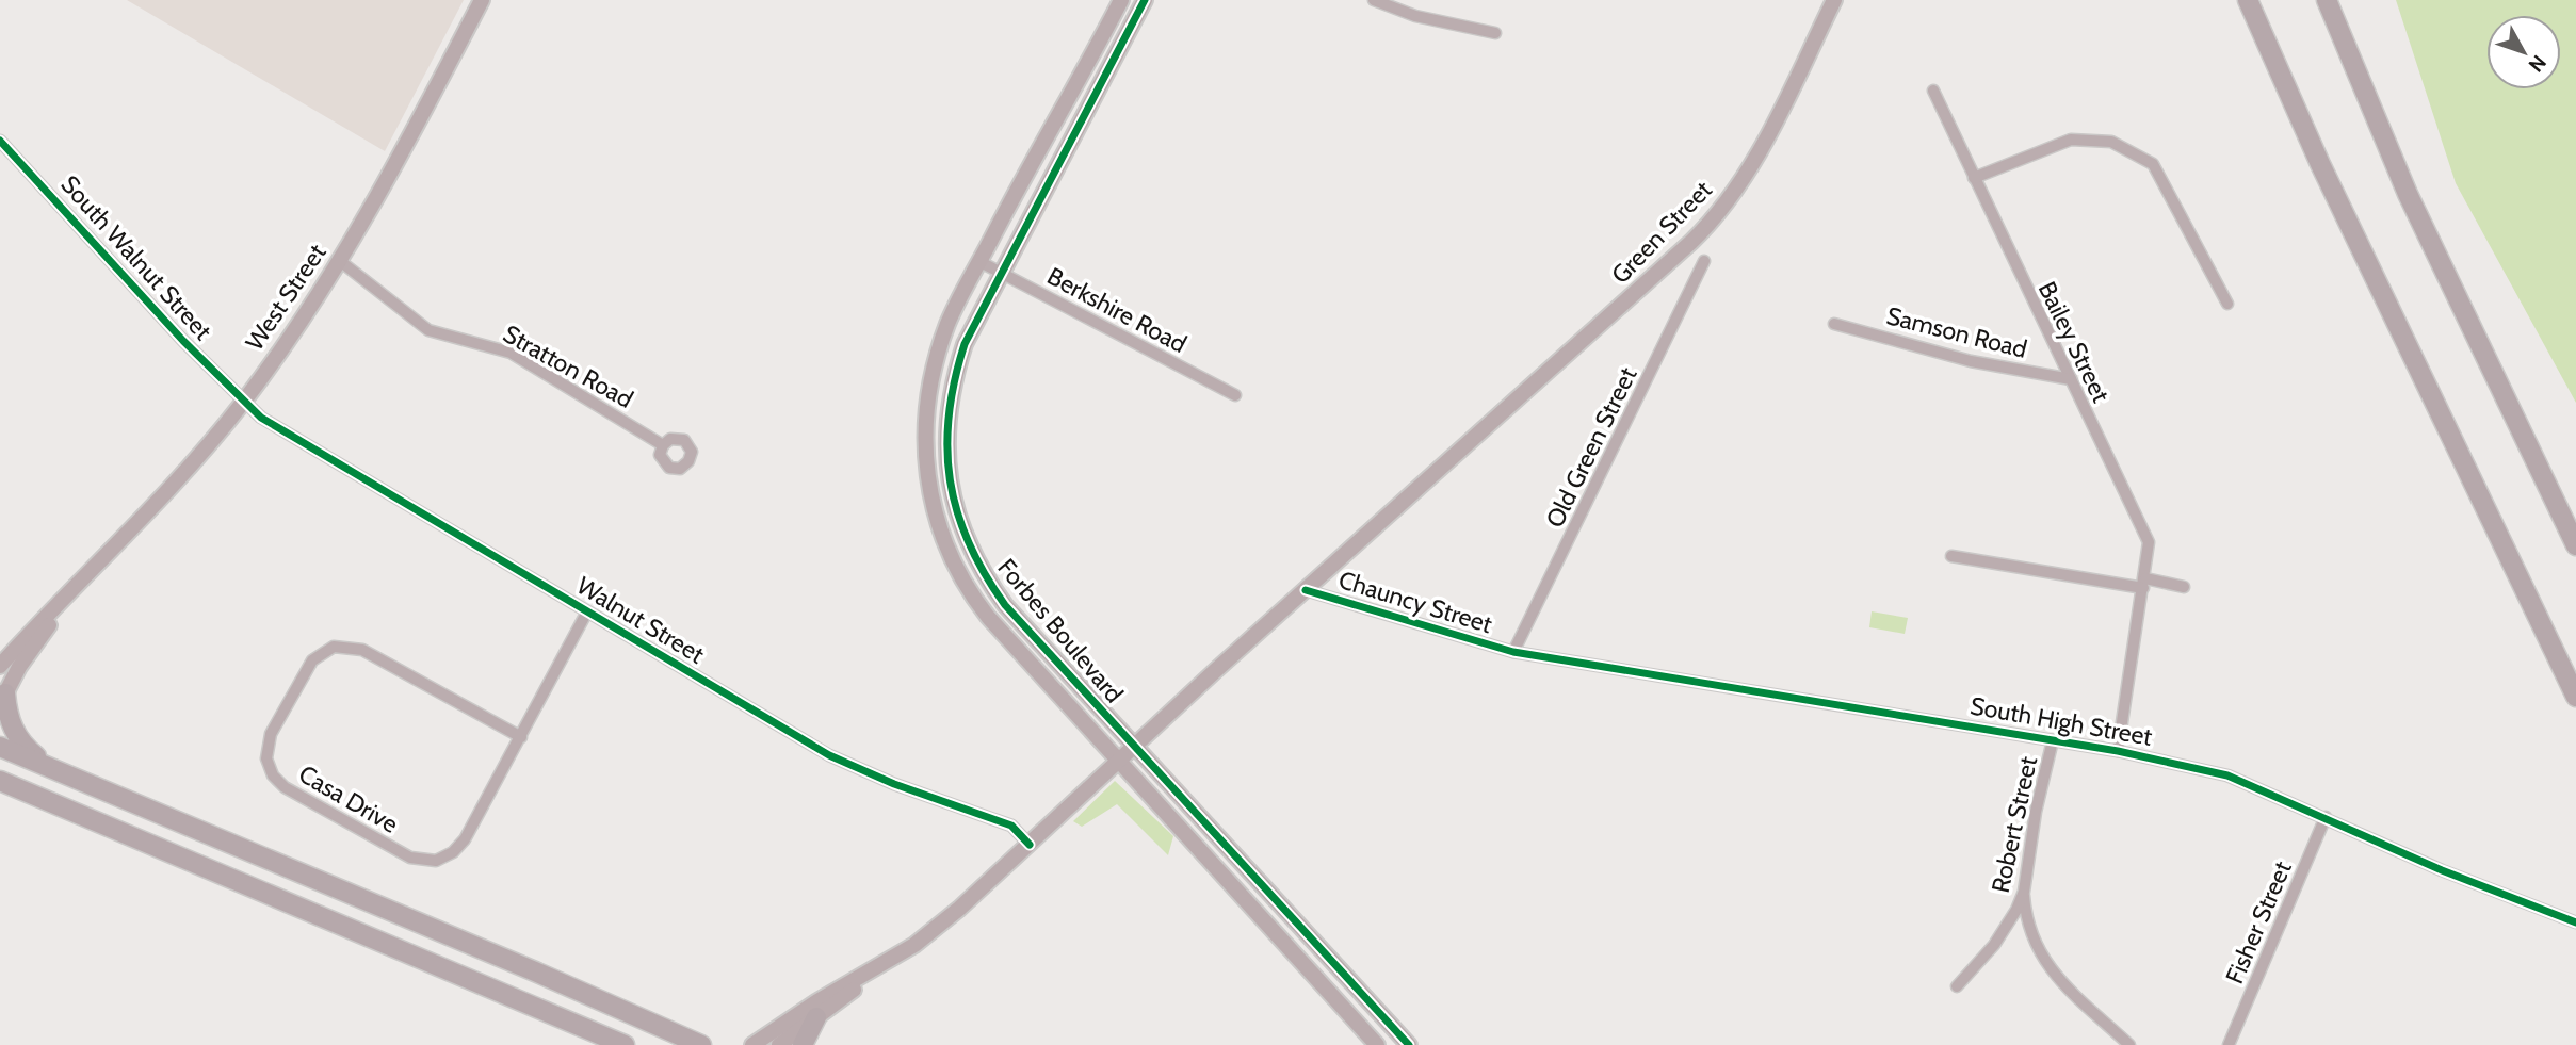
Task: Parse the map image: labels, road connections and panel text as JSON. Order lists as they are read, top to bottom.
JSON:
{
  "streets": {
    "street": [
      "Green Street",
      "South Walnut Street",
      "West Street",
      "Berkshire Road",
      "Samson Road",
      "Bailey Street",
      "Stratton Road",
      "Old Green Street",
      "Chauncy Street",
      "Walnut Street",
      "Forbes Boulevard",
      "South High Street",
      "Casa Drive",
      "Robert Street",
      "Fisher Street"
    ]
  },
  "crossings": [
    ["Green Street", "Chauncy Street"],
    ["South Walnut Street", "West Street"],
    ["South Walnut Street", "Walnut Street"],
    ["West Street", "Stratton Road"],
    ["West Street", "Walnut Street"],
    ["Berkshire Road", "Forbes Boulevard"],
    ["Samson Road", "Bailey Street"],
    ["Bailey Street", "South High Street"],
    ["Old Green Street", "Chauncy Street"],
    ["Old Green Street", "South High Street"],
    ["Chauncy Street", "Walnut Street"],
    ["Chauncy Street", "Forbes Boulevard"],
    ["Chauncy Street", "South High Street"],
    ["Walnut Street", "Casa Drive"],
    ["South High Street", "Robert Street"],
    ["South High Street", "Fisher Street"]
  ],
  "north": "bottom right"
}
